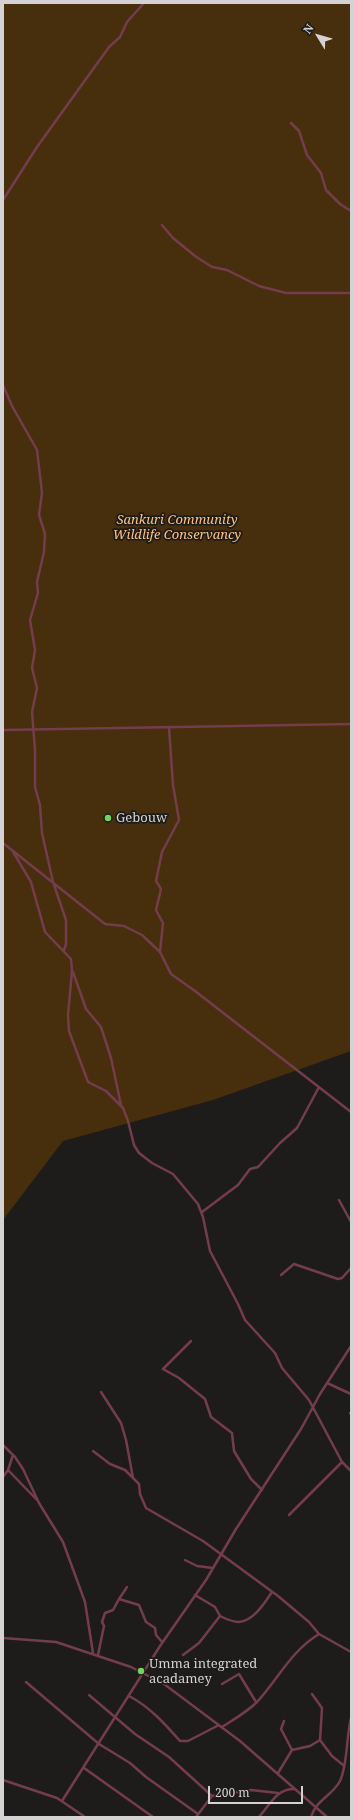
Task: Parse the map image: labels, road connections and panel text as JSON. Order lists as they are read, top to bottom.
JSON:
{
  "parks": ["Sankuri Community Wildlife Conservancy"],
  "places": ["Gebouw", "Umma integrated acadamey"],
  "scale_bar": "200 m",
  "north": "top left"
}
